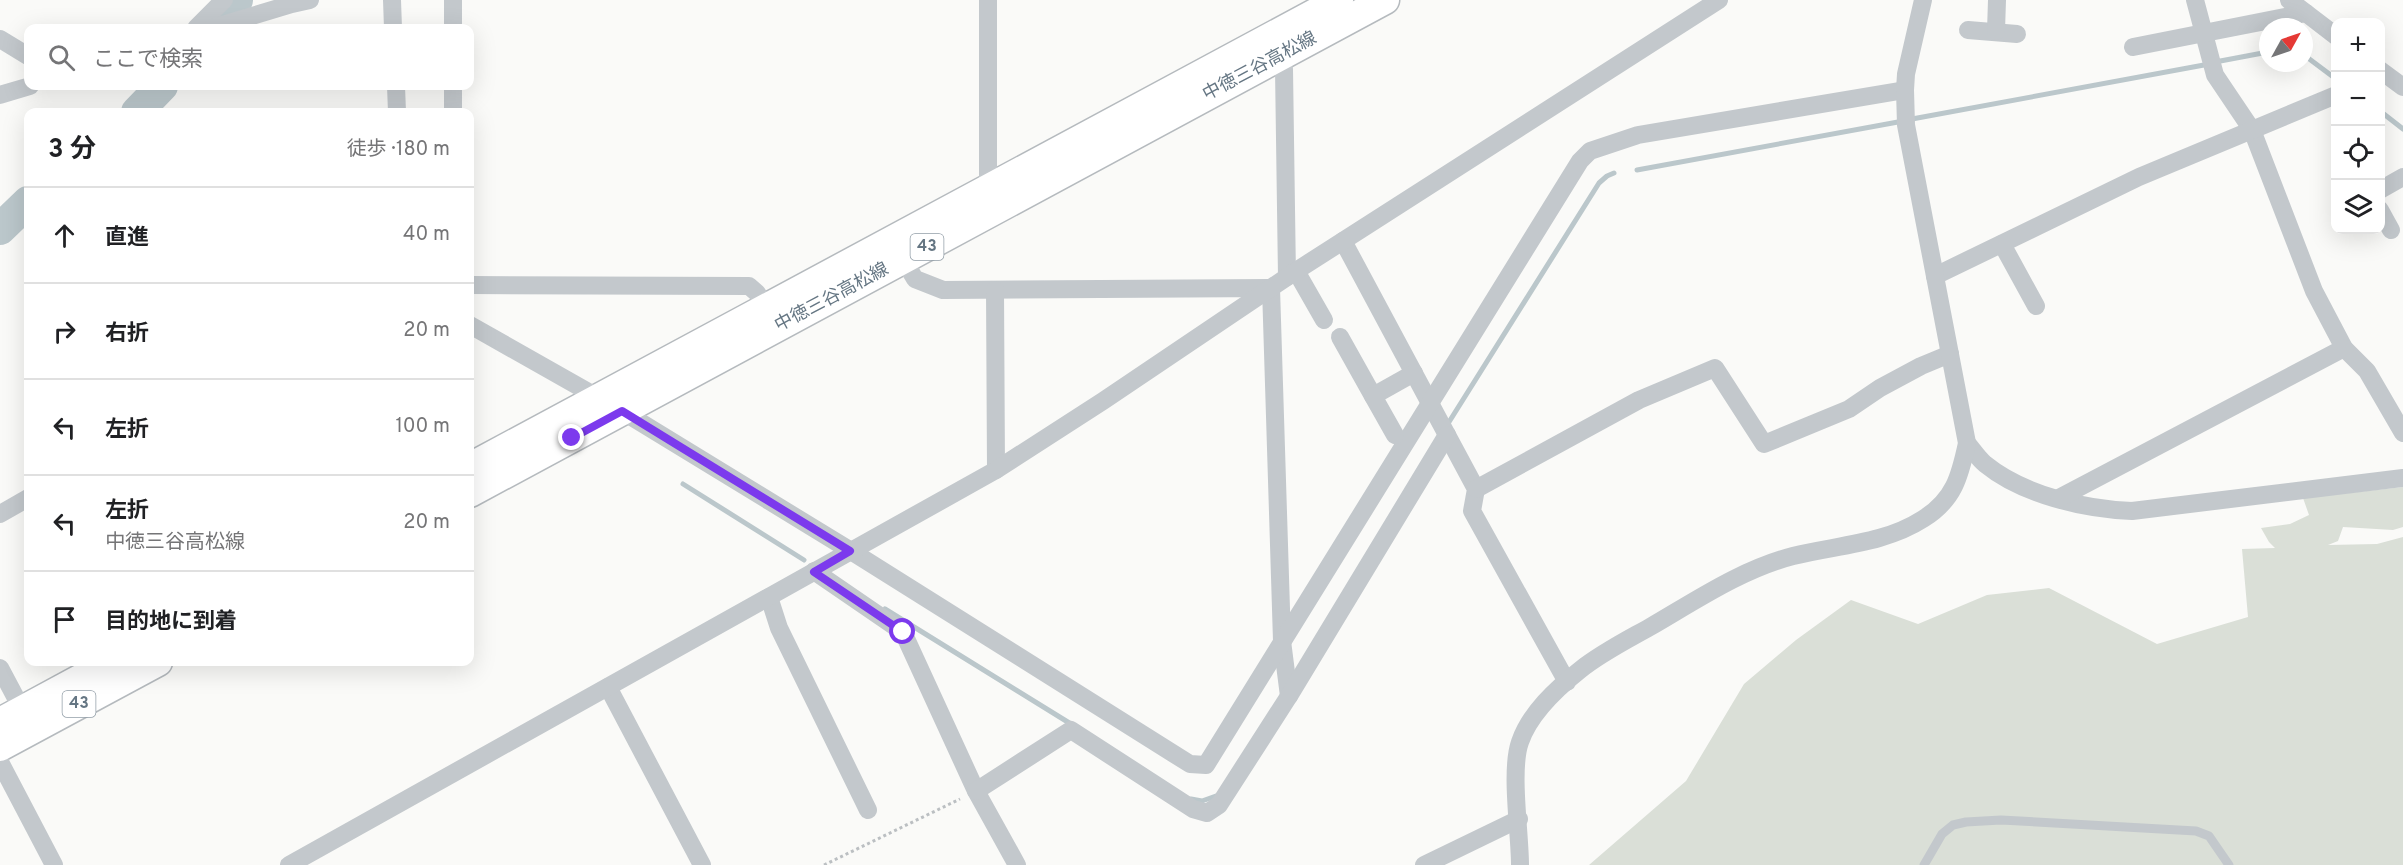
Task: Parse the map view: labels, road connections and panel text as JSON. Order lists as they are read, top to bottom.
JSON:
{
  "streets": {
    "main road": ["中徳三谷高松線", "43"]
  },
  "north": "top right",
  "page": {
    "map_buttons": ["+", "−"],
    "search": "ここで検索",
    "heading": ["3 分", "徒歩 · 180 m"],
    "list": [
      ["直進", "40 m"],
      ["右折", "20 m"],
      ["左折", "100 m"],
      ["左折", "中徳三谷高松線", "20 m"],
      "目的地に到着"
    ]
  }
}
